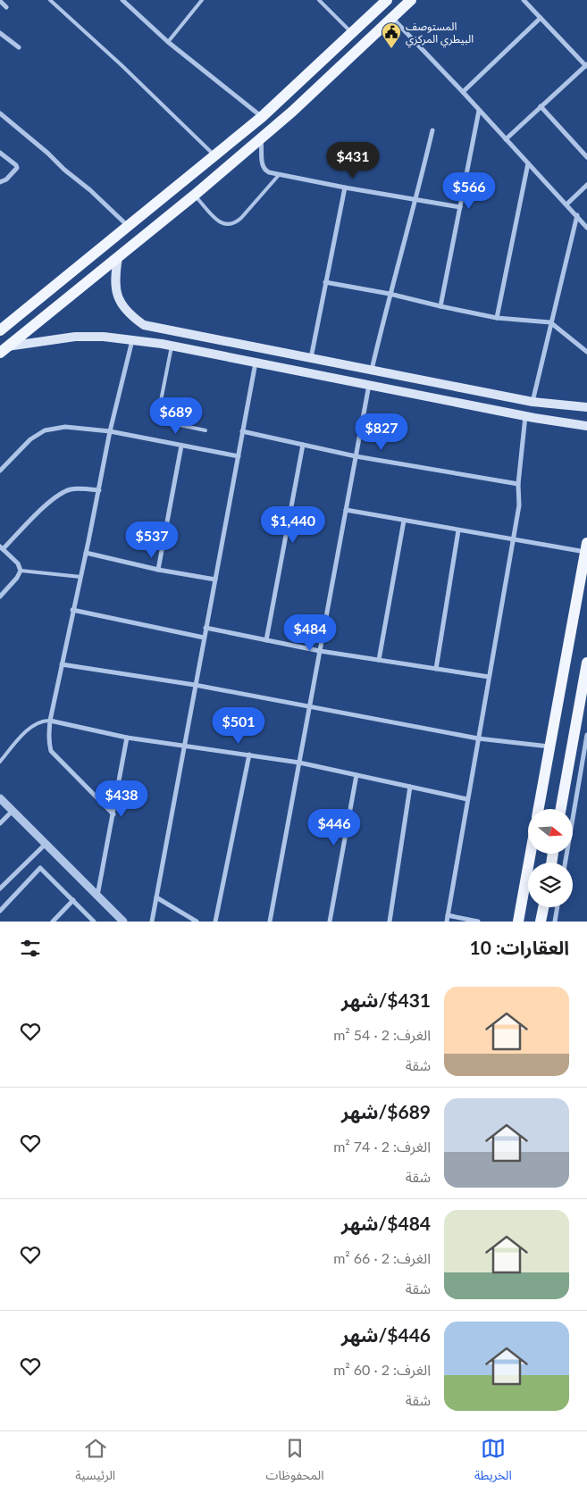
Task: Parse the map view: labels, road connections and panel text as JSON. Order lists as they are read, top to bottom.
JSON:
{
  "places": {
    "public building": ["المستوصف البيطري المركزي"]
  },
  "north": "right",
  "page": {
    "price": [
      "$431",
      "$566",
      "$689",
      "$827",
      "$1,440",
      "$537",
      "$484",
      "$501",
      "$438",
      "$446"
    ],
    "heading": "العقارات: 10",
    "list": [
      {
        "name": "$431/شهر",
        "note": "الغرف: 2 · 54 m² · شقة"
      },
      {
        "name": "$689/شهر",
        "note": "الغرف: 2 · 74 m² · شقة"
      },
      {
        "name": "$484/شهر",
        "note": "الغرف: 2 · 66 m² · شقة"
      },
      {
        "name": "$446/شهر",
        "note": "الغرف: 2 · 60 m² · شقة"
      }
    ],
    "tabs": ["الخريطة", "المحفوظات", "الرئيسية"]
  }
}
